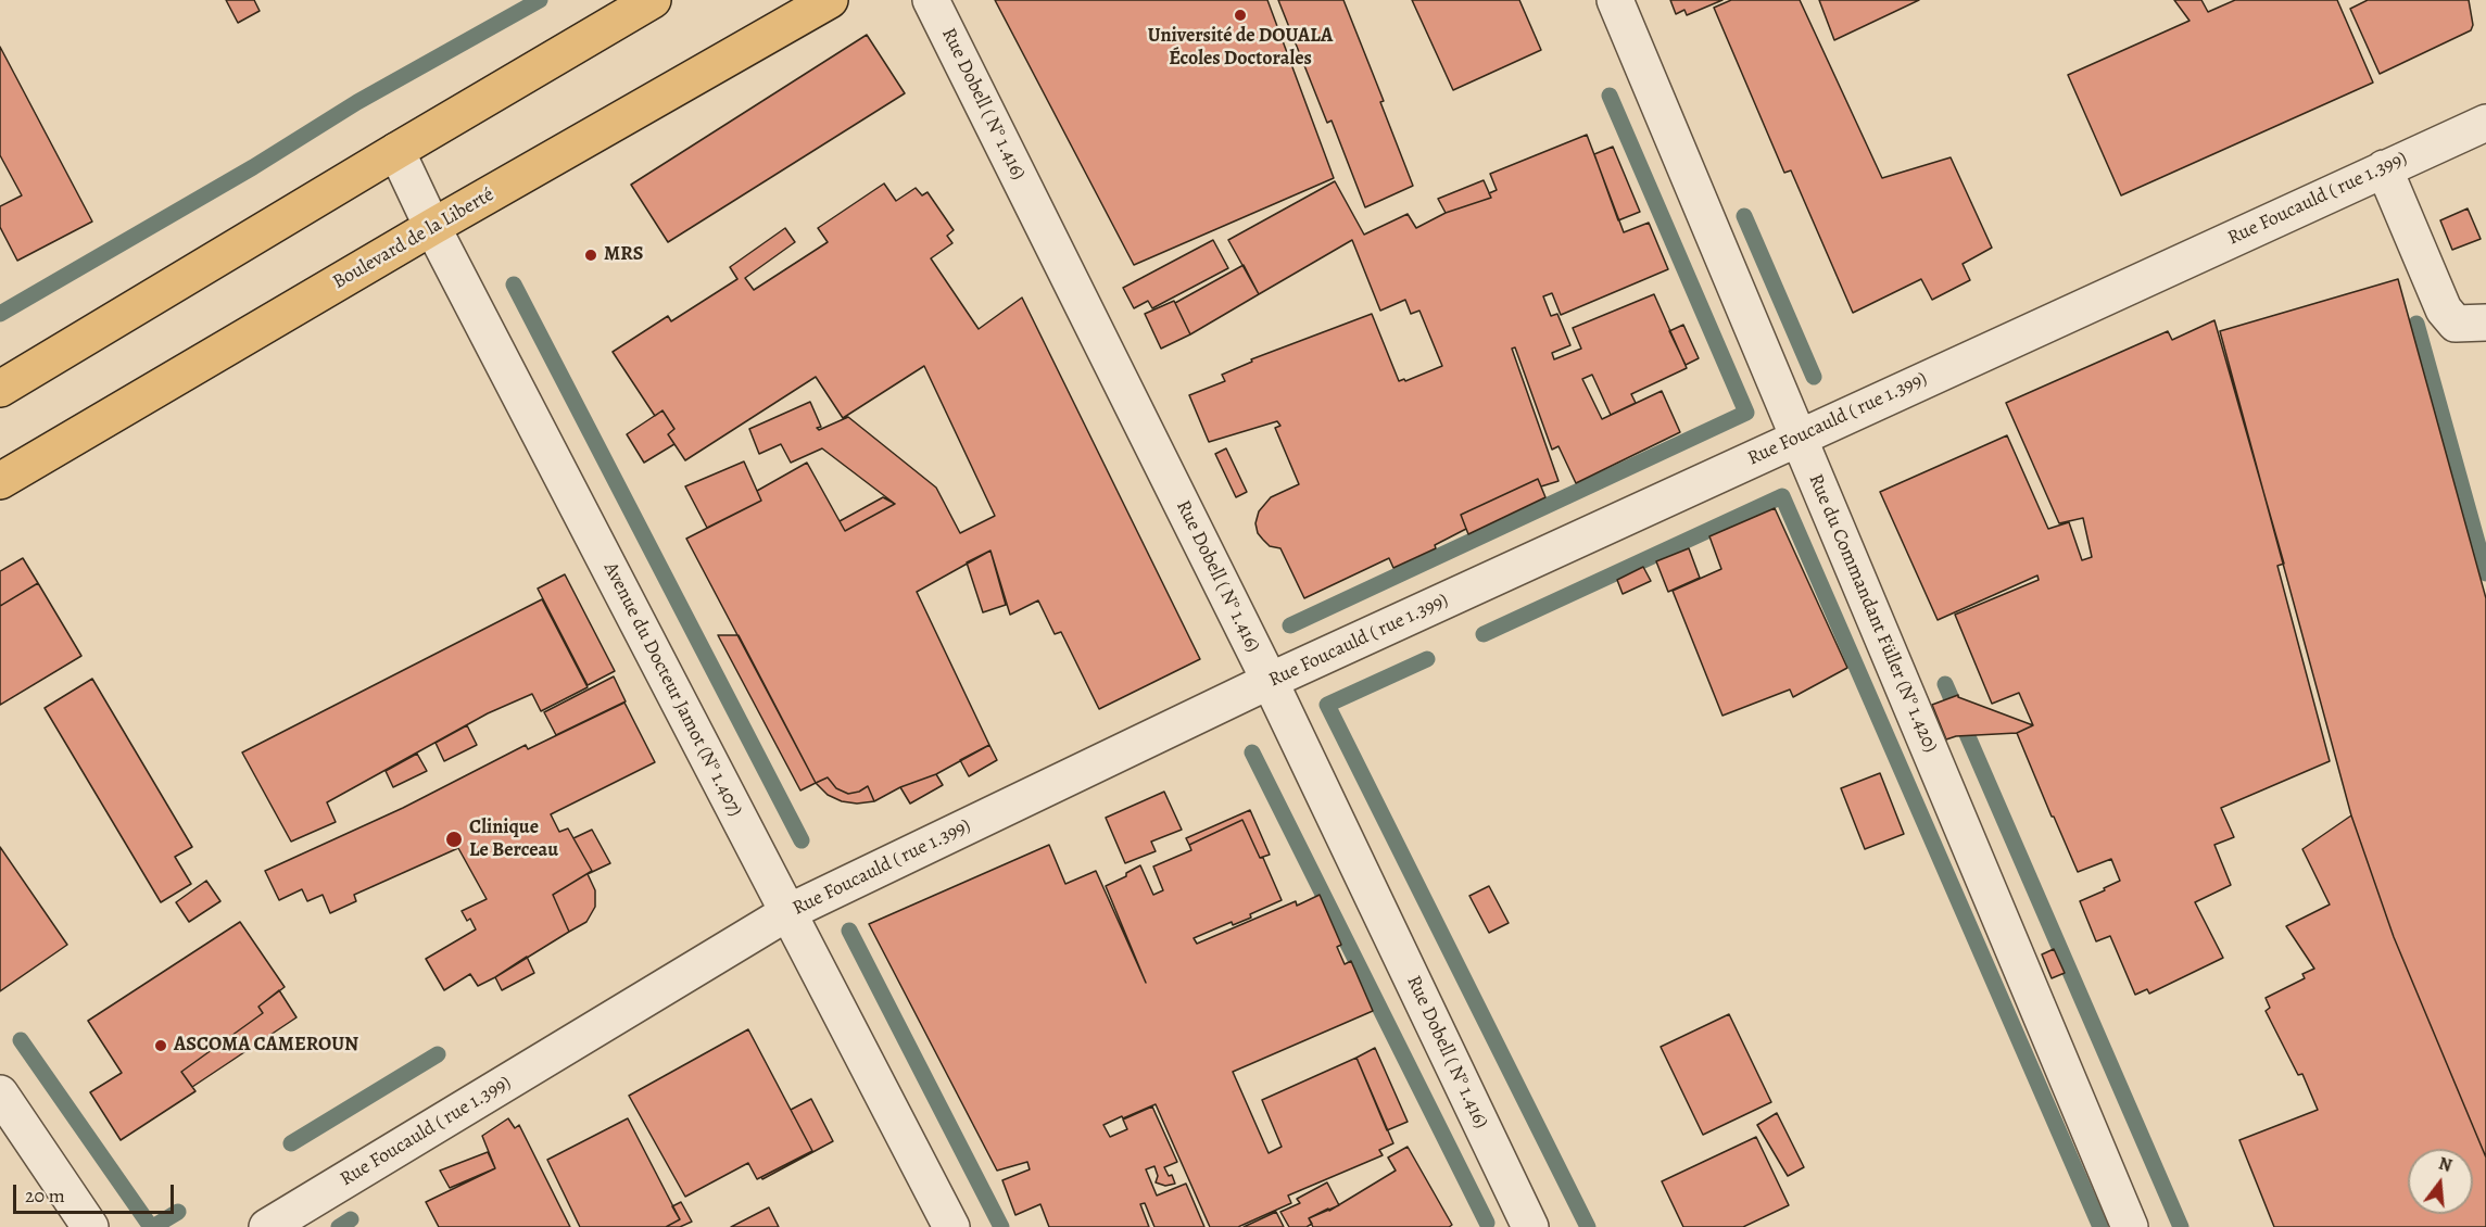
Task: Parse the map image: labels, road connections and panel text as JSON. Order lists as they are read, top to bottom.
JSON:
{
  "streets": {
    "main road": ["Boulevard de la Liberté"],
    "street": [
      "Rue Dobell ( N° 1.416)",
      "Rue Foucauld ( rue 1.399)",
      "Rue du Commandant Füller (N° 1.420)",
      "Avenue du Docteur Jamot (N° 1.407)"
    ]
  },
  "crossings": [
    ["Rue Dobell ( N° 1.416)", "Rue Foucauld ( rue 1.399)"],
    ["Rue Foucauld ( rue 1.399)", "Rue du Commandant Füller (N° 1.420)"],
    ["Rue Foucauld ( rue 1.399)", "Avenue du Docteur Jamot (N° 1.407)"],
    ["Boulevard de la Liberté", "Avenue du Docteur Jamot (N° 1.407)"]
  ],
  "places": [
    "Université de DOUALA Écoles Doctorales",
    "MRS",
    "Clinique Le Berceau",
    "ASCOMA CAMEROUN"
  ],
  "scale_bar": "20 m",
  "north": "top"
}
